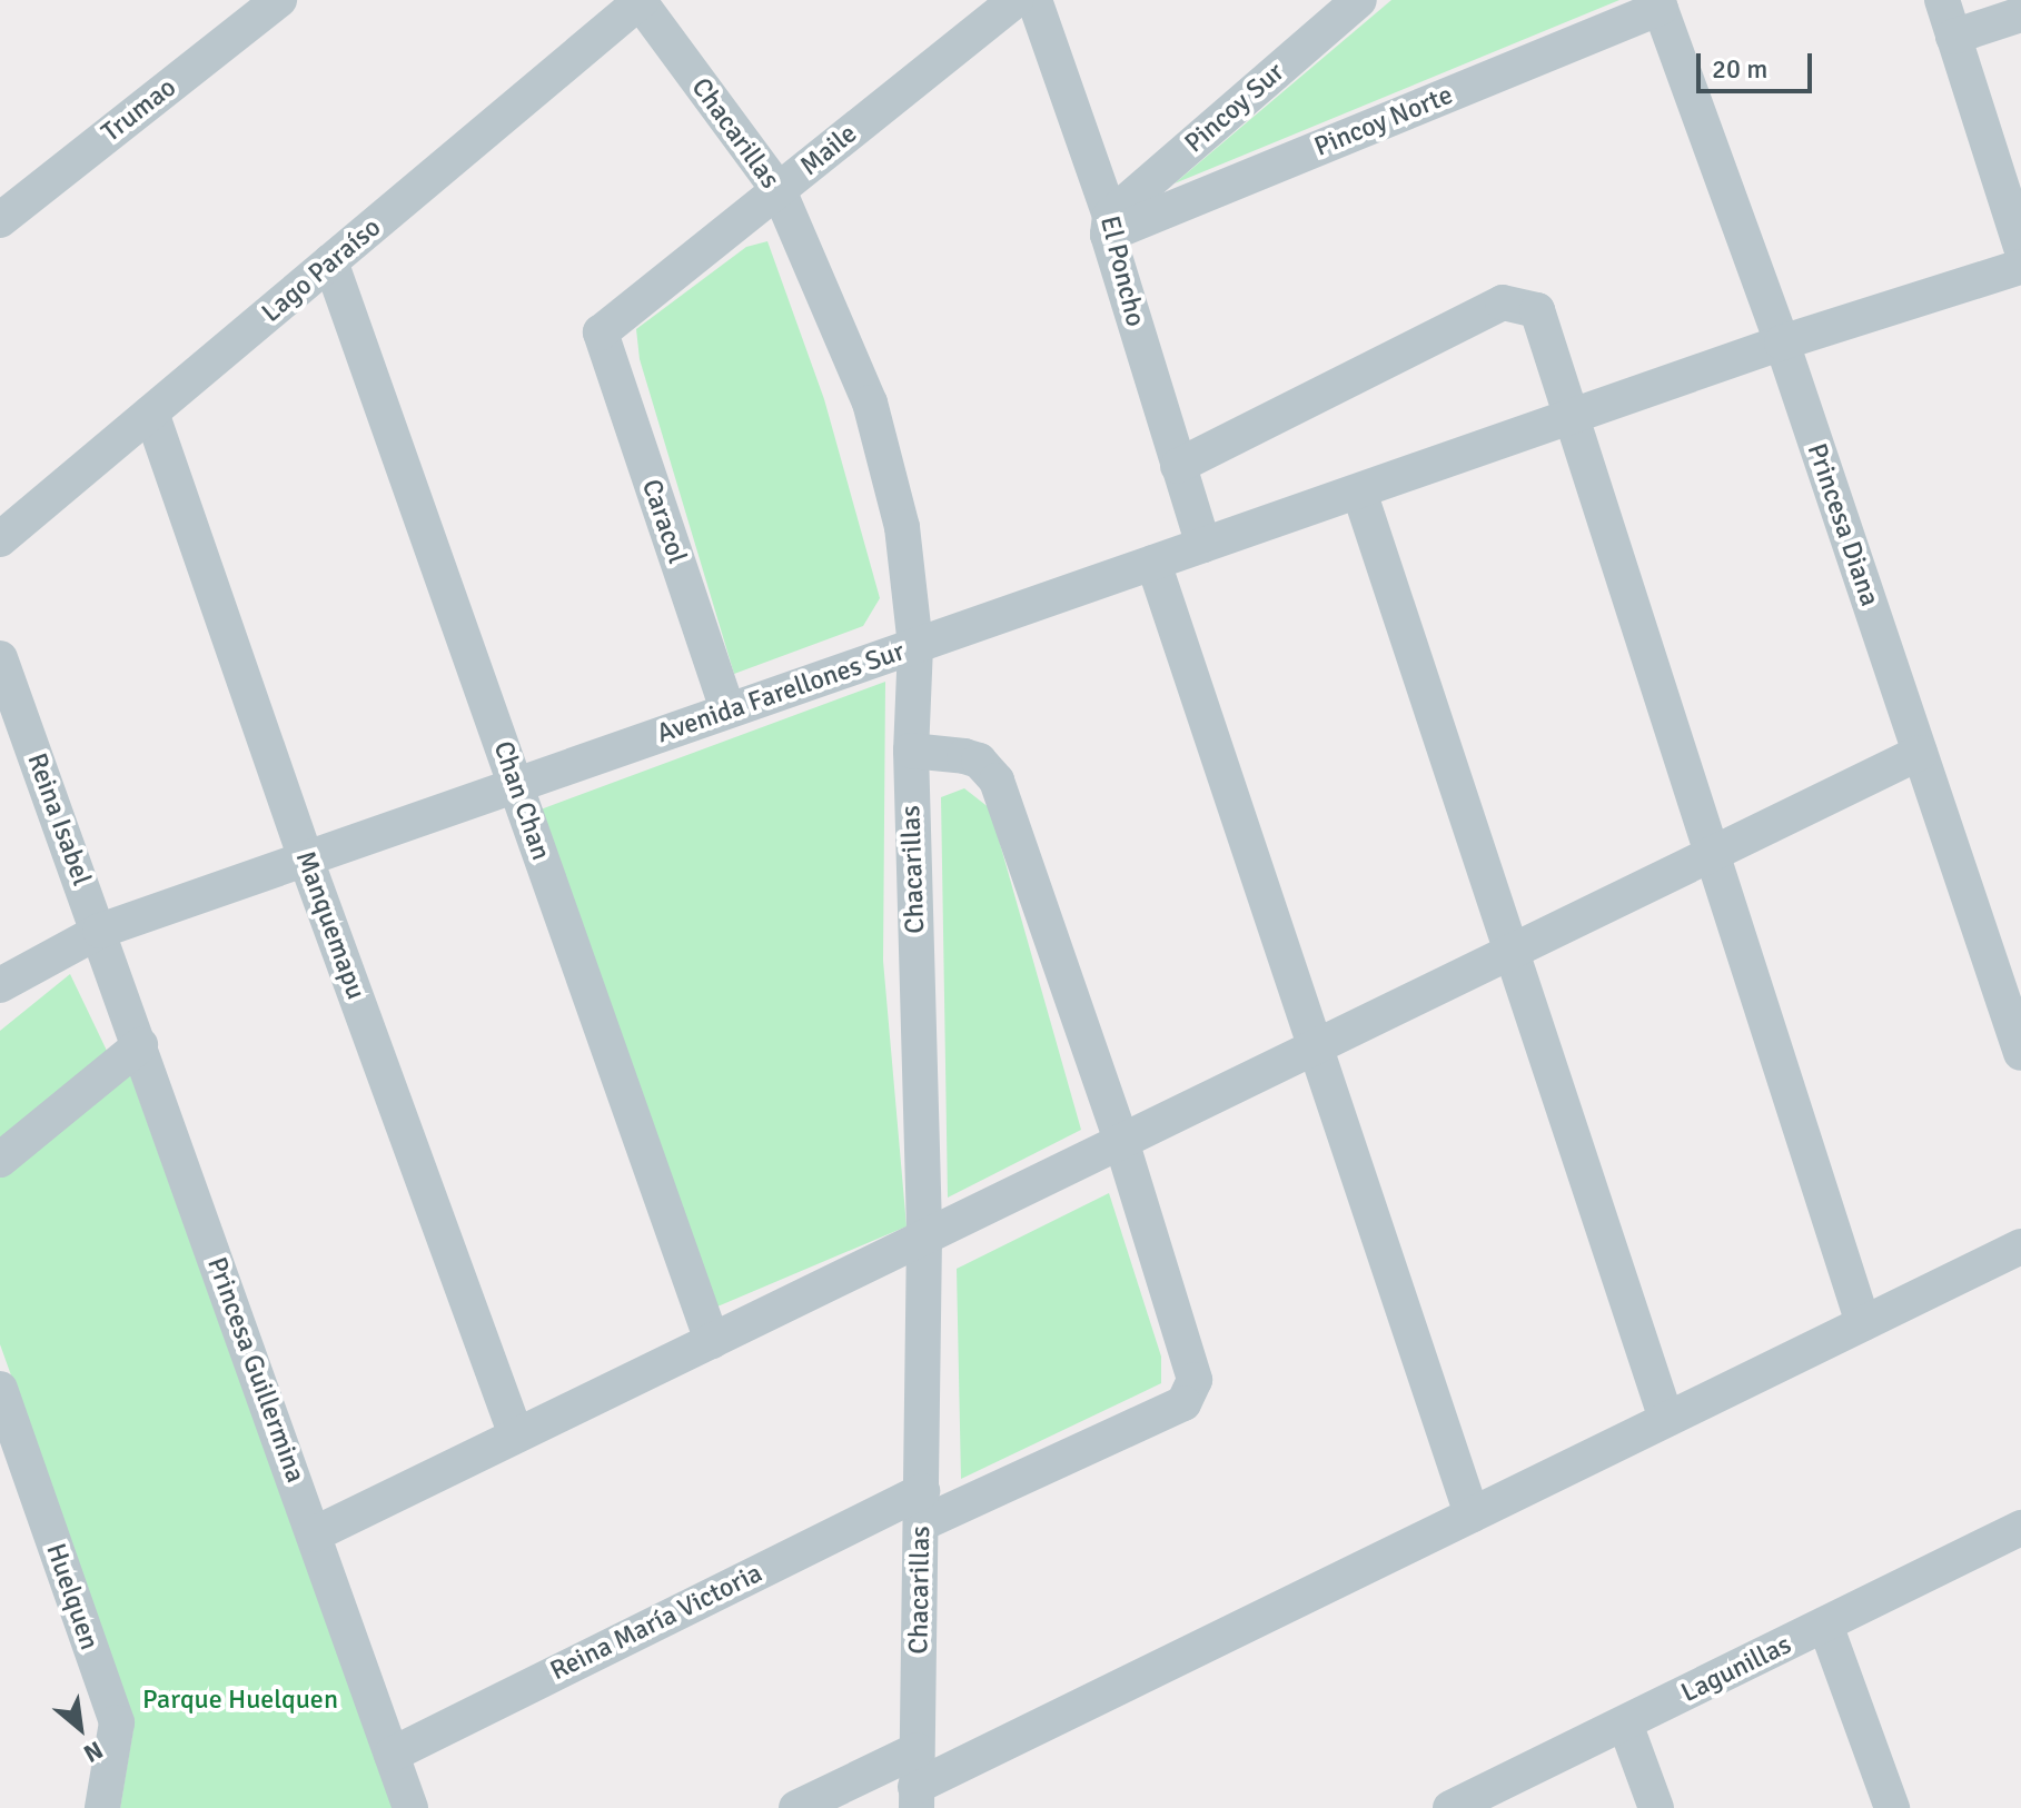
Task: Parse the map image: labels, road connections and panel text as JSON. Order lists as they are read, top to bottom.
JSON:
{
  "streets": {
    "street": [
      "Pincoy Sur",
      "Trumao",
      "Pincoy Norte",
      "Chacarillas",
      "Maile",
      "Lago Paraíso",
      "El Poncho",
      "Caracol",
      "Princesa Diana",
      "Avenida Farellones Sur",
      "Chan Chan",
      "Reina Isabel",
      "Manquemapu",
      "Princesa Guillermina",
      "Huelquen",
      "Reina María Victoria",
      "Lagunillas"
    ]
  },
  "crossings": [
    ["Pincoy Sur", "Pincoy Norte"],
    ["Pincoy Sur", "El Poncho"],
    ["Pincoy Norte", "El Poncho"],
    ["Pincoy Norte", "Princesa Diana"],
    ["Chacarillas", "Maile"],
    ["Chacarillas", "Lago Paraíso"],
    ["Chacarillas", "Avenida Farellones Sur"],
    ["Chacarillas", "Reina María Victoria"],
    ["Maile", "Caracol"],
    ["Lago Paraíso", "Chan Chan"],
    ["Lago Paraíso", "Manquemapu"],
    ["El Poncho", "Avenida Farellones Sur"],
    ["Caracol", "Avenida Farellones Sur"],
    ["Princesa Diana", "Avenida Farellones Sur"],
    ["Avenida Farellones Sur", "Chan Chan"],
    ["Avenida Farellones Sur", "Reina Isabel"],
    ["Avenida Farellones Sur", "Manquemapu"],
    ["Avenida Farellones Sur", "Princesa Guillermina"],
    ["Reina Isabel", "Princesa Guillermina"],
    ["Princesa Guillermina", "Reina María Victoria"]
  ],
  "parks": ["Parque Huelquen"],
  "scale_bar": "20 m",
  "north": "bottom right"
}
